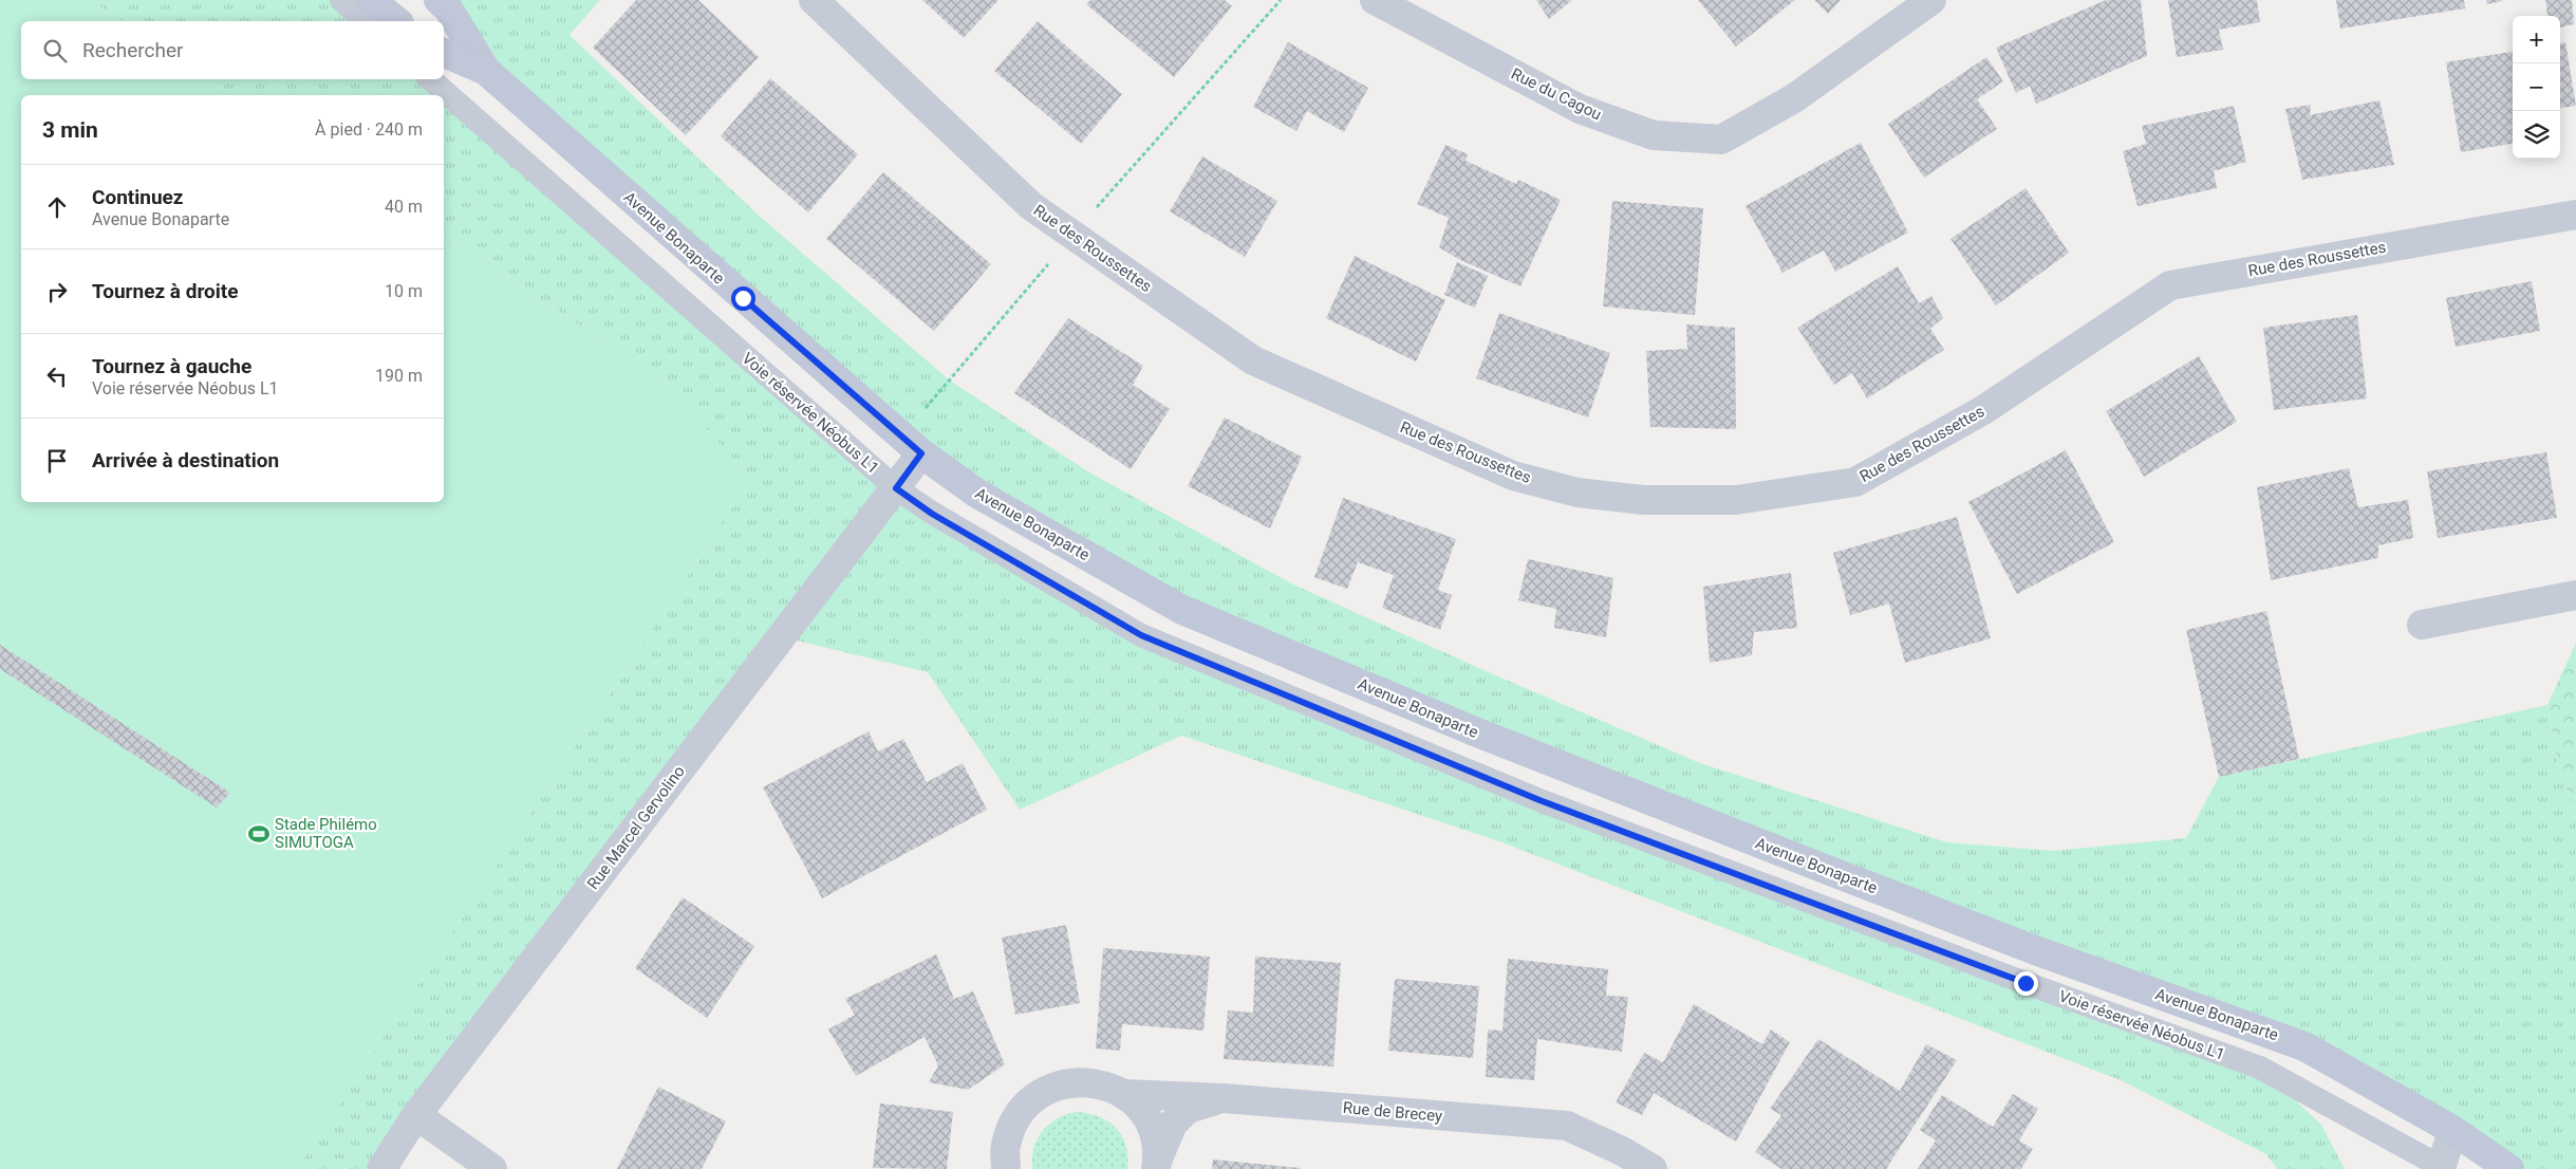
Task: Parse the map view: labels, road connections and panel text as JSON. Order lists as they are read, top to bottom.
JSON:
{
  "streets": {
    "main road": ["Avenue Bonaparte"],
    "street": [
      "Rue du Cagou",
      "Rue des Roussettes",
      "Rue Marcel Gervolino",
      "Rue de Brecey"
    ],
    "lane": ["Voie réservée Néobus L1"]
  },
  "crossings": [
    ["Avenue Bonaparte", "Rue Marcel Gervolino"],
    ["Voie réservée Néobus L1", "Rue Marcel Gervolino"]
  ],
  "places": {
    "sports": ["Stade Philémo SIMUTOGA"]
  },
  "page": {
    "map_buttons": ["+", "−"],
    "search": "Rechercher",
    "heading": ["3 min", "À pied · 240 m"],
    "list": [
      ["Continuez", "Avenue Bonaparte", "40 m"],
      ["Tournez à droite", "10 m"],
      ["Tournez à gauche", "Voie réservée Néobus L1", "190 m"],
      "Arrivée à destination"
    ]
  }
}
